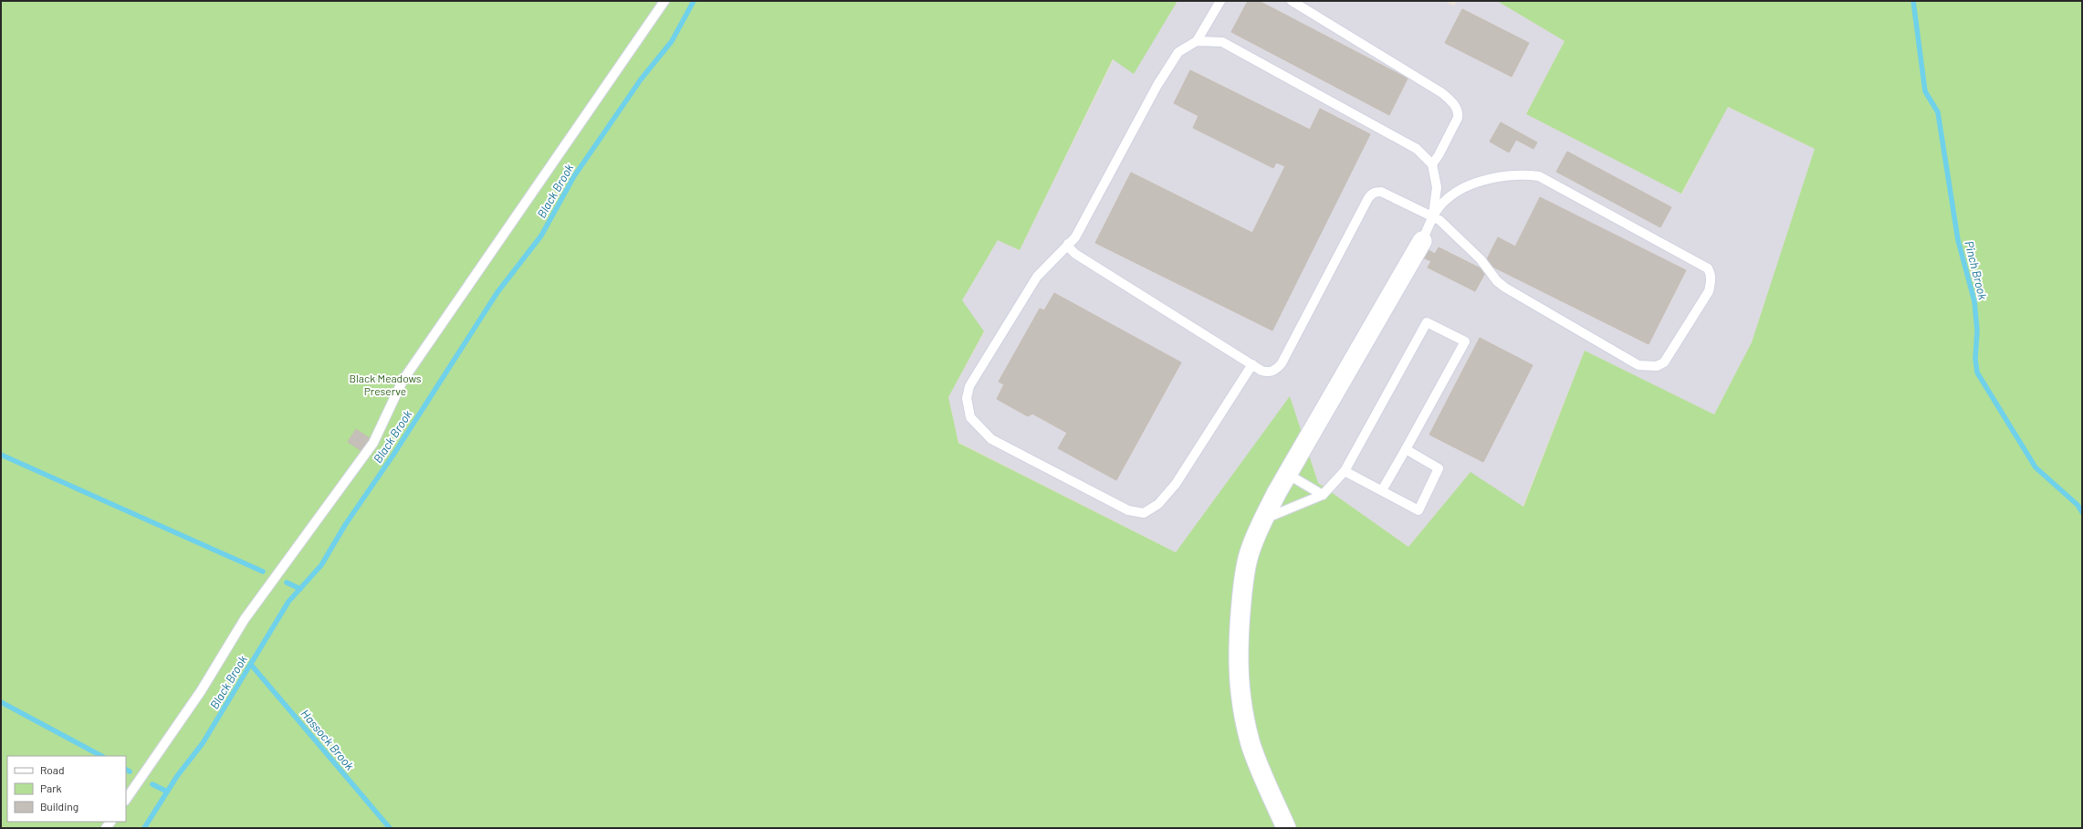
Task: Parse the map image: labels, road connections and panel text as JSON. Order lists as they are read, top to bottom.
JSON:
{
  "water": ["Black Brook", "Pinch Brook", "Hassock Brook"],
  "parks": ["Black Meadows Preserve"],
  "legend": ["Road", "Park", "Building"]
}
